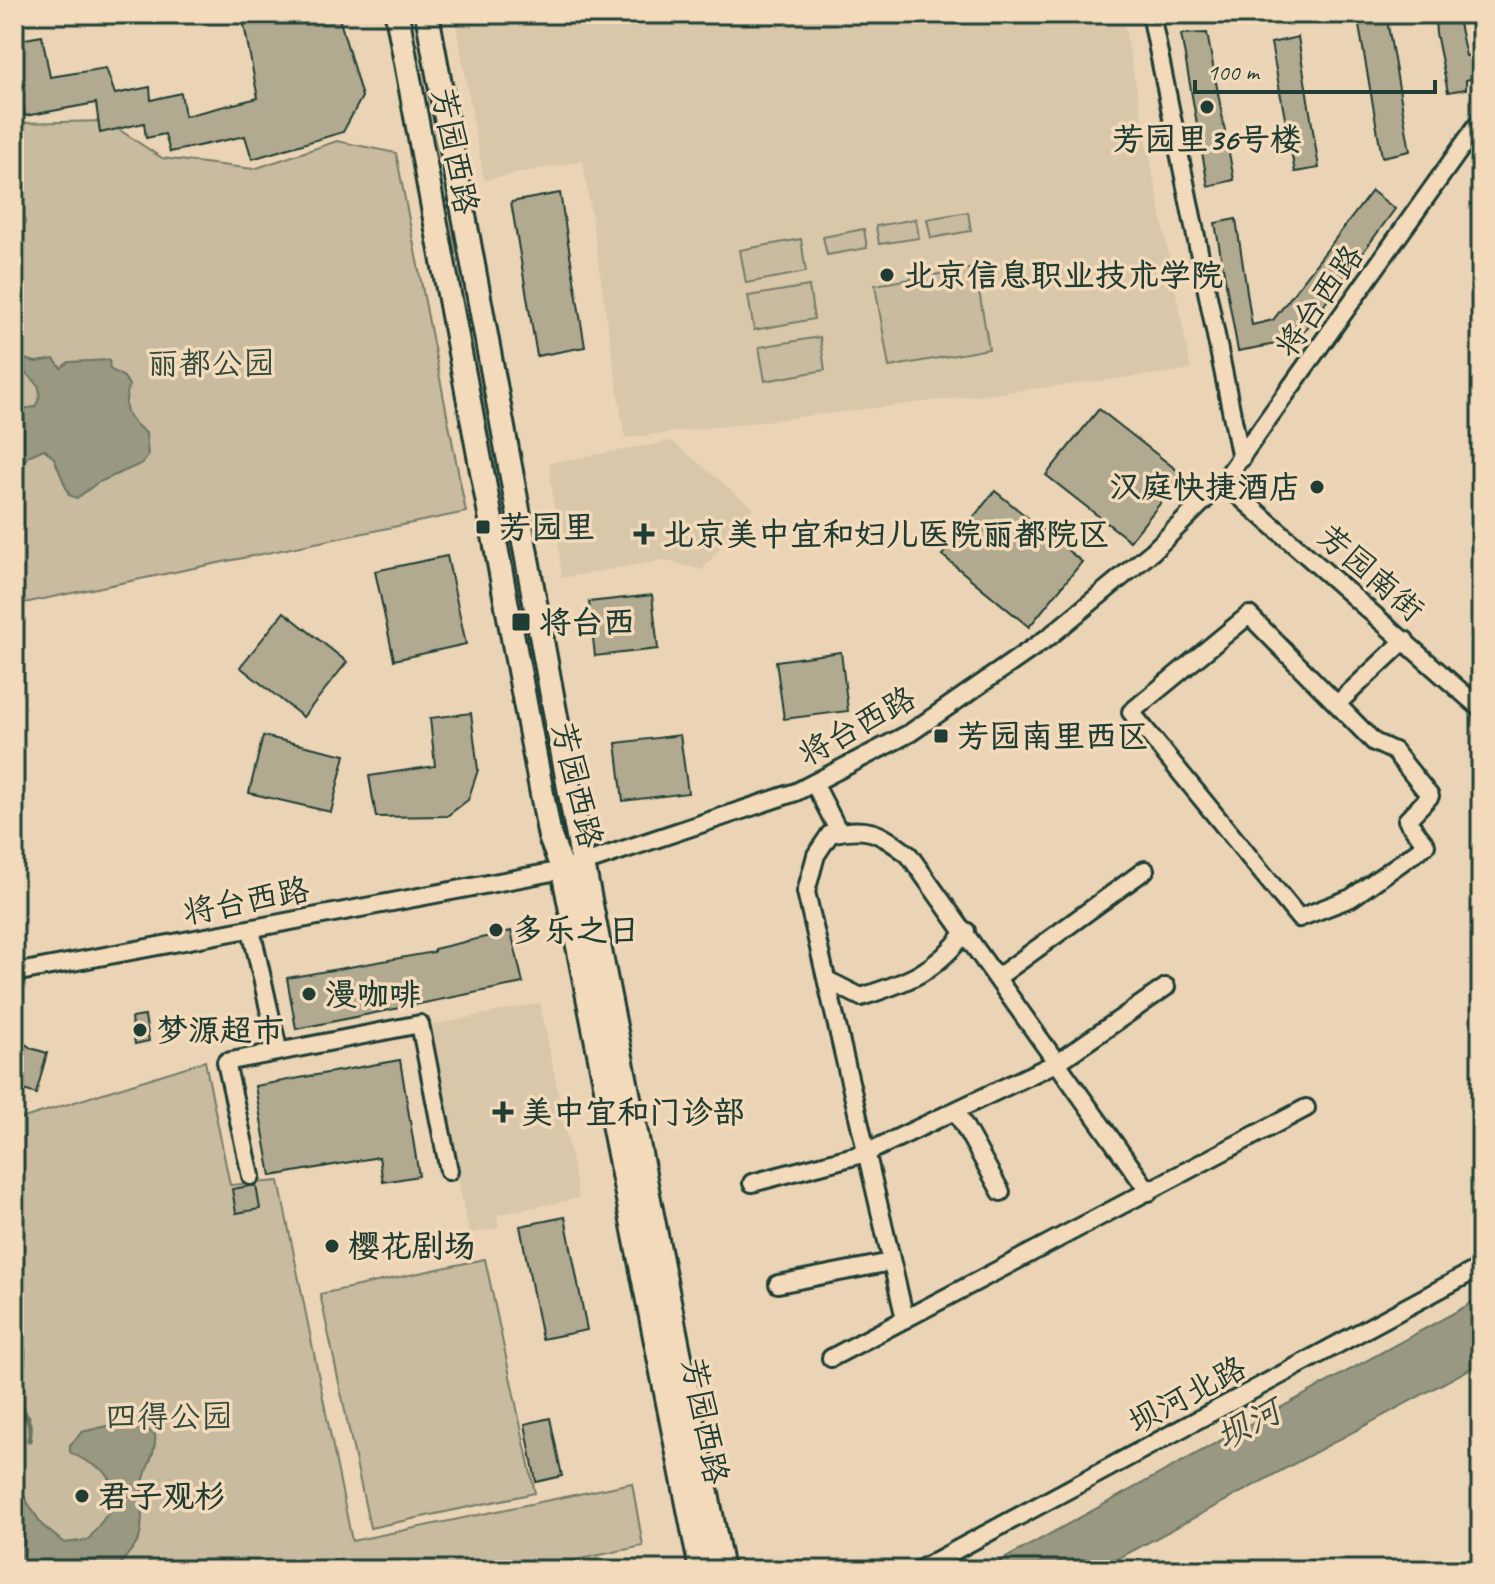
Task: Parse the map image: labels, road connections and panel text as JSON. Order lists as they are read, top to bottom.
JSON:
{
  "streets": {
    "main road": ["芳园西路"],
    "street": ["将台西路", "芳园南街", "坝河北路"]
  },
  "crossings": [
    ["芳园西路", "将台西路"],
    ["将台西路", "芳园南街"]
  ],
  "water": ["坝河"],
  "parks": ["丽都公园", "四得公园"],
  "places": {
    "other": [
      "芳园里36号楼",
      "北京信息职业技术学院",
      "汉庭快捷酒店",
      "多乐之日",
      "漫咖啡",
      "梦源超市",
      "樱花剧场",
      "君子观杉"
    ],
    "transit": ["芳园里", "将台西", "芳园南里西区"],
    "health": ["北京美中宜和妇儿医院丽都院区", "美中宜和门诊部"]
  },
  "scale_bar": "100 m"
}
